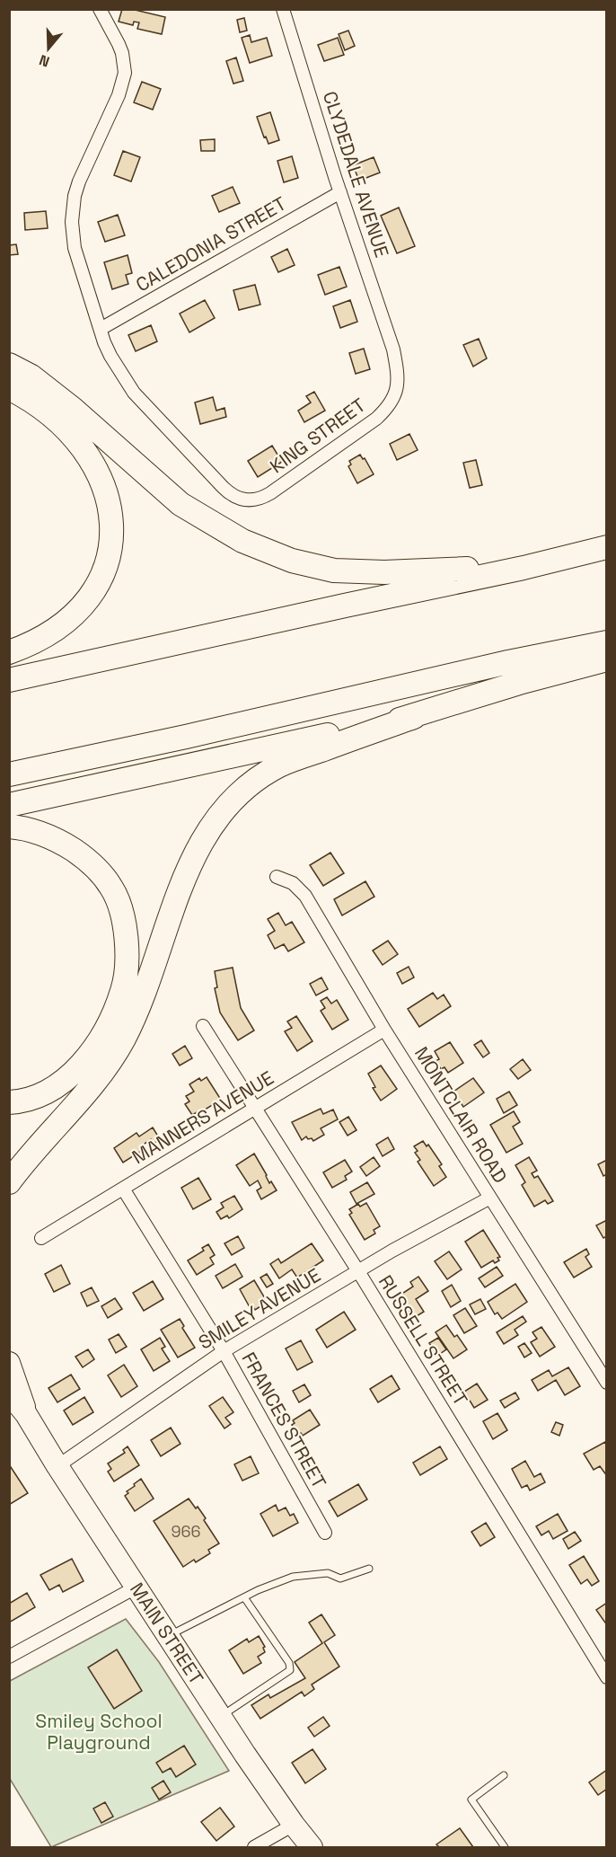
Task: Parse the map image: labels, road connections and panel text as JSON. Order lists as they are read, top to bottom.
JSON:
{
  "streets": {
    "highway": ["MAIN STREET"],
    "street": [
      "CLYDEDALE AVENUE",
      "CALEDONIA STREET",
      "KING STREET",
      "MONTCLAIR ROAD",
      "MANNERS AVENUE",
      "SMILEY AVENUE",
      "RUSSELL STREET",
      "FRANCES STREET"
    ]
  },
  "crossings": [
    ["CLYDEDALE AVENUE", "CALEDONIA STREET"],
    ["CLYDEDALE AVENUE", "KING STREET"],
    ["CALEDONIA STREET", "KING STREET"],
    ["MONTCLAIR ROAD", "MANNERS AVENUE"],
    ["MONTCLAIR ROAD", "SMILEY AVENUE"],
    ["MANNERS AVENUE", "RUSSELL STREET"],
    ["MANNERS AVENUE", "FRANCES STREET"],
    ["SMILEY AVENUE", "RUSSELL STREET"],
    ["SMILEY AVENUE", "FRANCES STREET"],
    ["SMILEY AVENUE", "MAIN STREET"]
  ],
  "parks": ["Smiley School Playground"],
  "house_numbers": ["966"],
  "north": "bottom"
}
